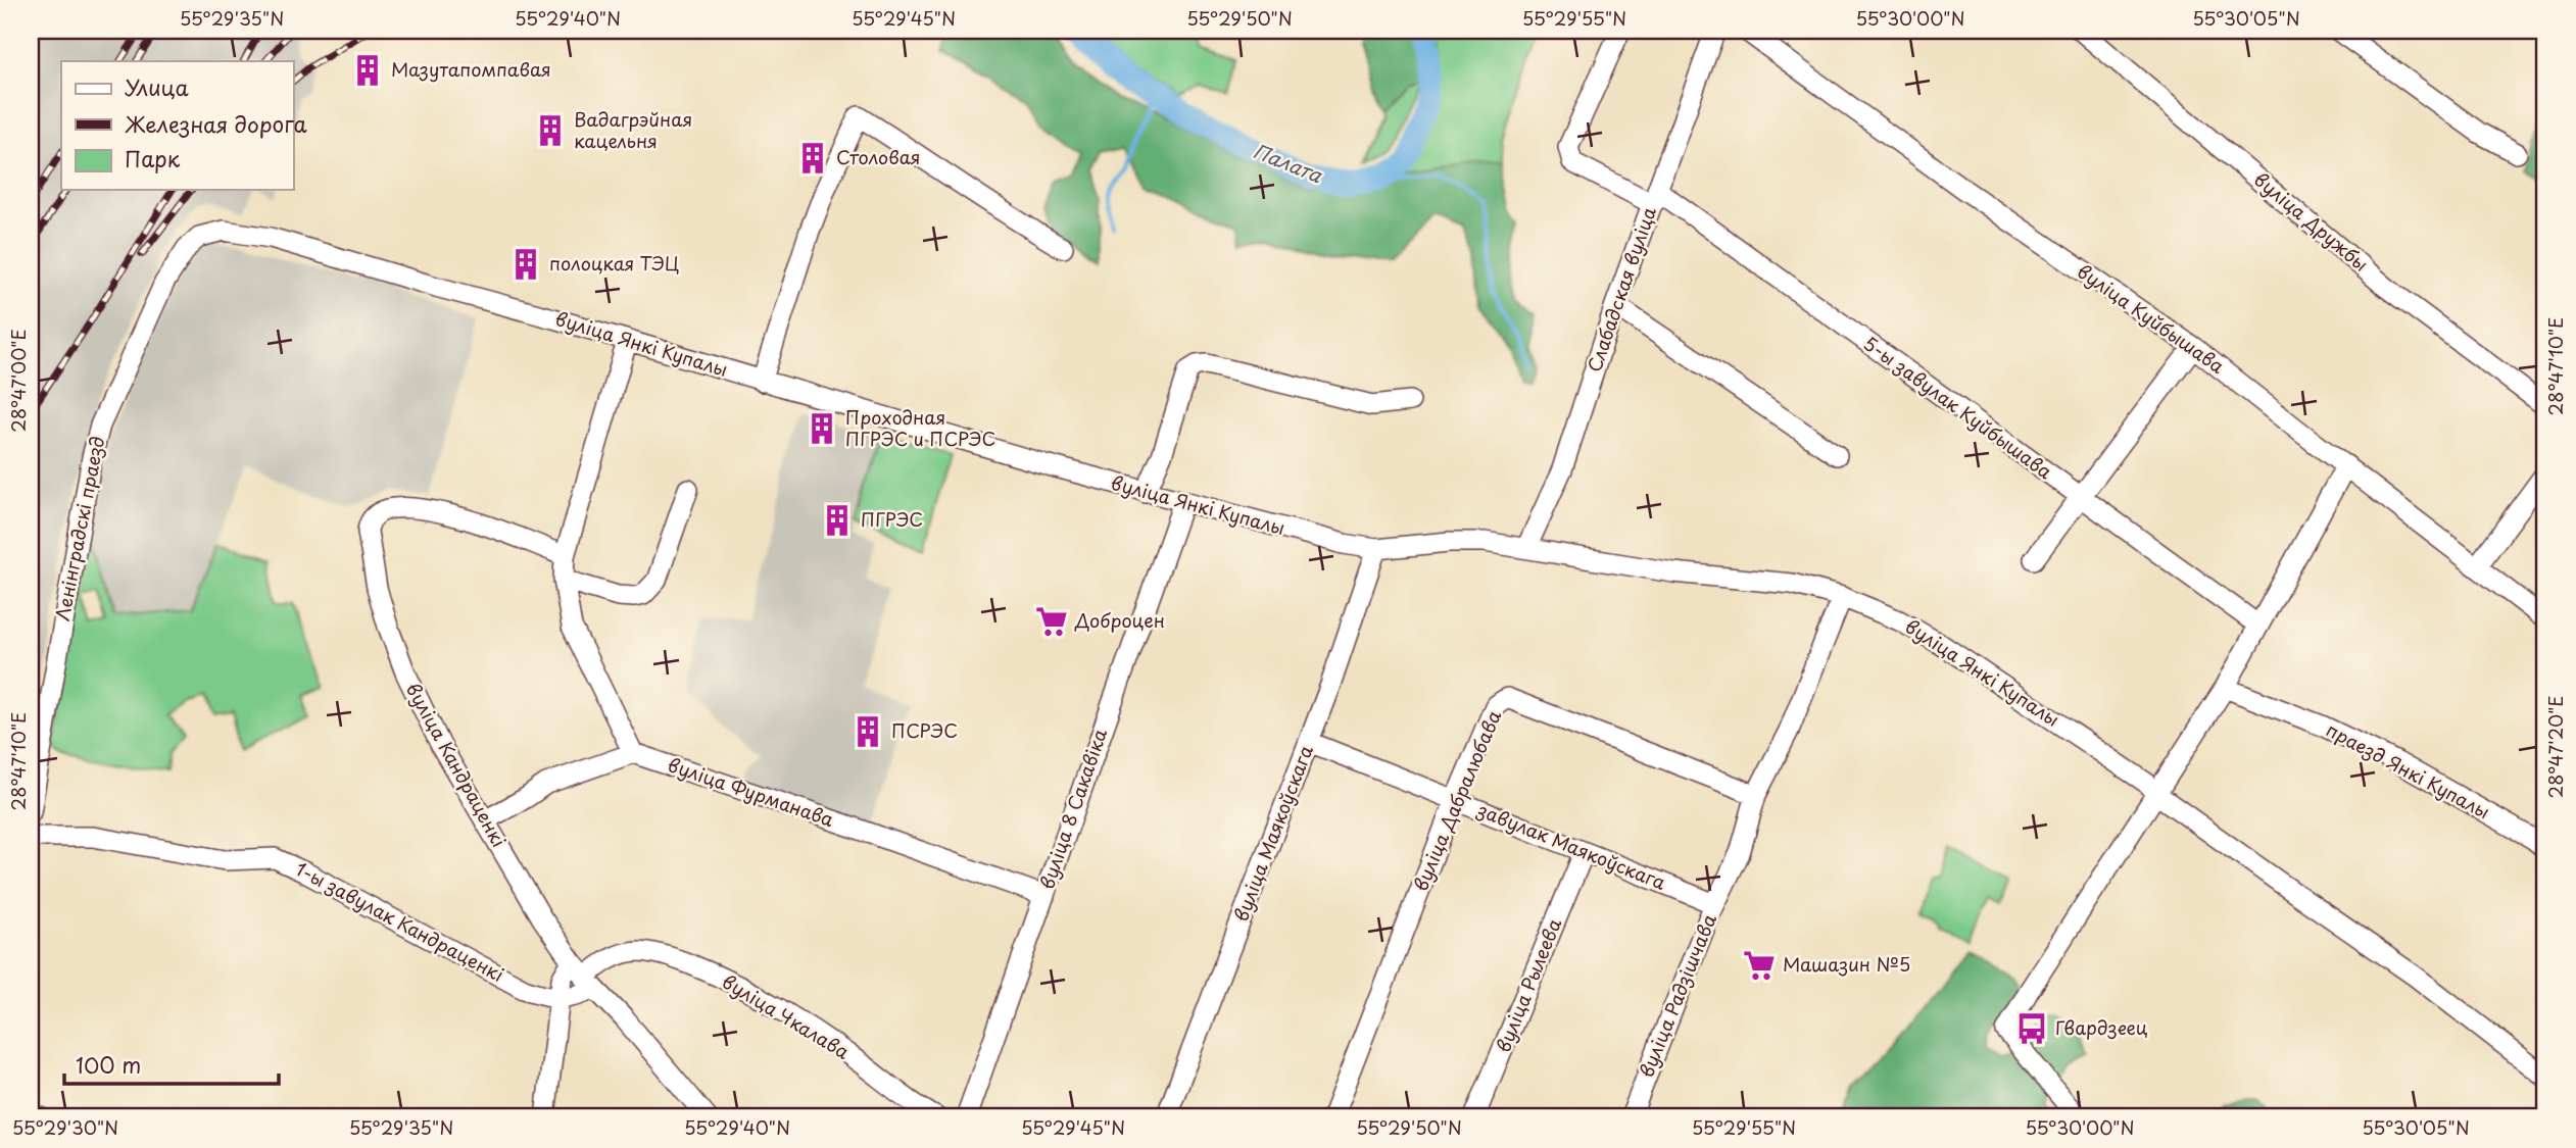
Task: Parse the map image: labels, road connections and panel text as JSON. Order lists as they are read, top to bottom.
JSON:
{
  "streets": {
    "street": [
      "вуліца Дружбы",
      "Слабадская вуліца",
      "вуліца Куйбышава",
      "вуліца Янкі Купалы",
      "5-ы завулак Куйбышава",
      "Ленінградскі праезд",
      "вуліца Кандраценкі",
      "праезд Янкі Купалы",
      "вуліца Фурманава",
      "вуліца Дабралюбава",
      "вуліца 8 Сакавіка",
      "вуліца Маякоўскага",
      "завулак Маякоўскага",
      "1-ы завулак Кандраценкі",
      "вуліца Рылеева",
      "вуліца Радзішчава",
      "вуліца Чкалава"
    ]
  },
  "crossings": [
    ["Слабадская вуліца", "вуліца Янкі Купалы"],
    ["Слабадская вуліца", "5-ы завулак Куйбышава"],
    ["вуліца Янкі Купалы", "Ленінградскі праезд"],
    ["вуліца Янкі Купалы", "вуліца 8 Сакавіка"],
    ["вуліца Янкі Купалы", "вуліца Маякоўскага"],
    ["вуліца Янкі Купалы", "вуліца Радзішчава"],
    ["вуліца Кандраценкі", "вуліца Чкалава"],
    ["вуліца Фурманава", "вуліца 8 Сакавіка"],
    ["вуліца Дабралюбава", "завулак Маякоўскага"],
    ["вуліца Дабралюбава", "вуліца Радзішчава"],
    ["вуліца Маякоўскага", "завулак Маякоўскага"],
    ["завулак Маякоўскага", "вуліца Рылеева"],
    ["завулак Маякоўскага", "вуліца Радзішчава"]
  ],
  "water": ["Палата"],
  "places": {
    "building": [
      "Мазутапомпавая",
      "Вадагрэйная кацельня",
      "Столовая",
      "полоцкая ТЭЦ",
      "Проходная ПГРЭС и ПСРЭС",
      "ПГРЭС",
      "ПСРЭС"
    ],
    "supermarket": ["Доброцен", "Машазин №5"],
    "bus stop": ["Гвардзеец"]
  },
  "legend": ["Улица", "Железная дорога", "Парк"],
  "scale_bar": "100 m",
  "coordinates": [
    "55°29'35\"N",
    "55°29'40\"N",
    "55°29'45\"N",
    "55°29'50\"N",
    "55°29'55\"N",
    "55°30'00\"N",
    "55°30'05\"N",
    "28°47'10\"E",
    "28°47'00\"E",
    "28°47'20\"E",
    "55°29'30\"N"
  ]
}
